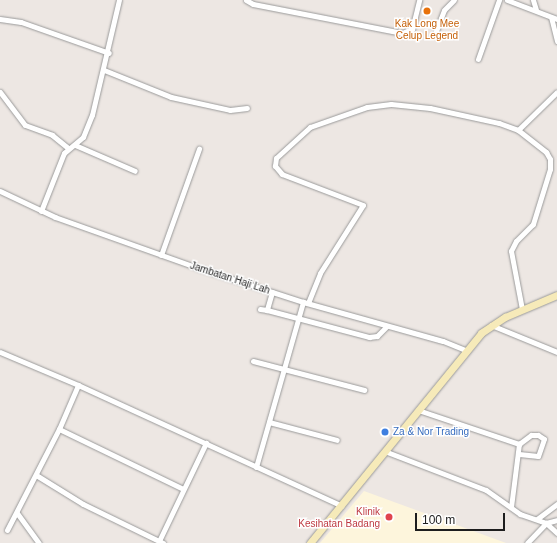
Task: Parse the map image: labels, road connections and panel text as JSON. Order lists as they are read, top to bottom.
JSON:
{
  "streets": {
    "street": ["Jambatan Haji Lah"]
  },
  "places": ["Kak Long Mee Celup Legend", "Za & Nor Trading", "Klinik Kesihatan Badang"],
  "scale_bar": "100 m"
}
